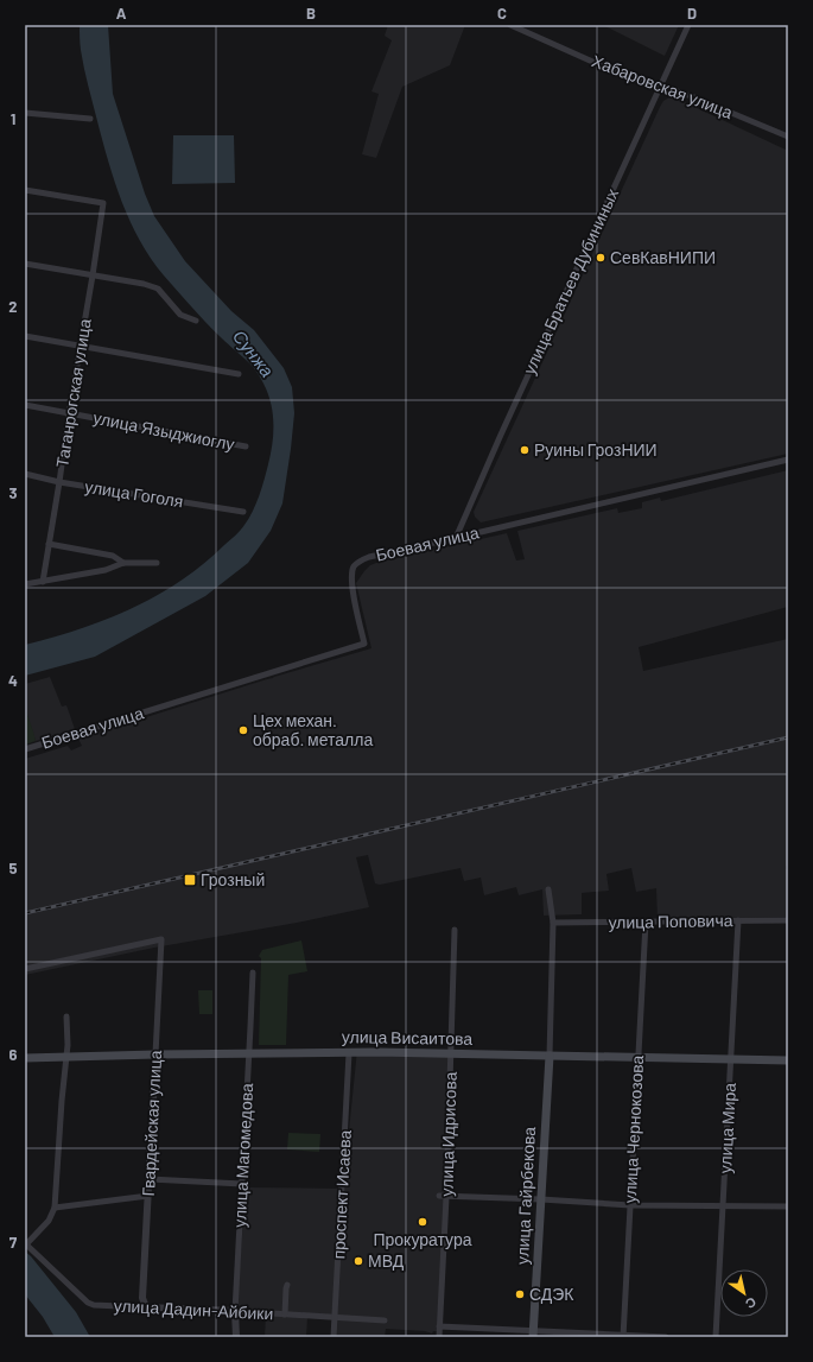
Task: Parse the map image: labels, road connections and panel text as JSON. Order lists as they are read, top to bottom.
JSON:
{
  "streets": {
    "main road": ["улица Висаитова", "улица Гайрбекова"],
    "street": [
      "Хабаровская улица",
      "улица Братьев Дубининых",
      "Таганрогская улица",
      "улица Языджиоглу",
      "улица Гоголя",
      "Боевая улица",
      "улица Поповича",
      "Гвардейская улица",
      "улица Мира",
      "улица Чернокозова",
      "улица Идрисова",
      "улица Магомедова",
      "проспект Исаева",
      "улица Дадин-Айбики"
    ]
  },
  "crossings": [
    ["Хабаровская улица", "улица Братьев Дубининых"],
    ["улица Братьев Дубининых", "Боевая улица"],
    ["Таганрогская улица", "улица Языджиоглу"],
    ["Таганрогская улица", "улица Гоголя"],
    ["улица Поповича", "улица Мира"],
    ["улица Поповича", "улица Чернокозова"],
    ["улица Висаитова", "Гвардейская улица"],
    ["улица Висаитова", "улица Мира"],
    ["улица Висаитова", "улица Чернокозова"],
    ["улица Висаитова", "улица Идрисова"],
    ["улица Висаитова", "улица Магомедова"],
    ["улица Висаитова", "проспект Исаева"],
    ["улица Висаитова", "улица Гайрбекова"],
    ["Гвардейская улица", "улица Дадин-Айбики"],
    ["улица Магомедова", "улица Дадин-Айбики"],
    ["проспект Исаева", "улица Дадин-Айбики"]
  ],
  "water": ["Сунжа"],
  "places": {
    "other": [
      "СевКавНИПИ",
      "Руины ГрозНИИ",
      "Цех механ. обраб. металла",
      "Прокуратура",
      "МВД",
      "СДЭК"
    ],
    "transit": ["Грозный"]
  },
  "north": "bottom right",
  "grid": {
    "columns": [
      "A",
      "B",
      "C",
      "D"
    ],
    "rows": [
      "1",
      "2",
      "3",
      "4",
      "5",
      "6",
      "7"
    ]
  }
}
